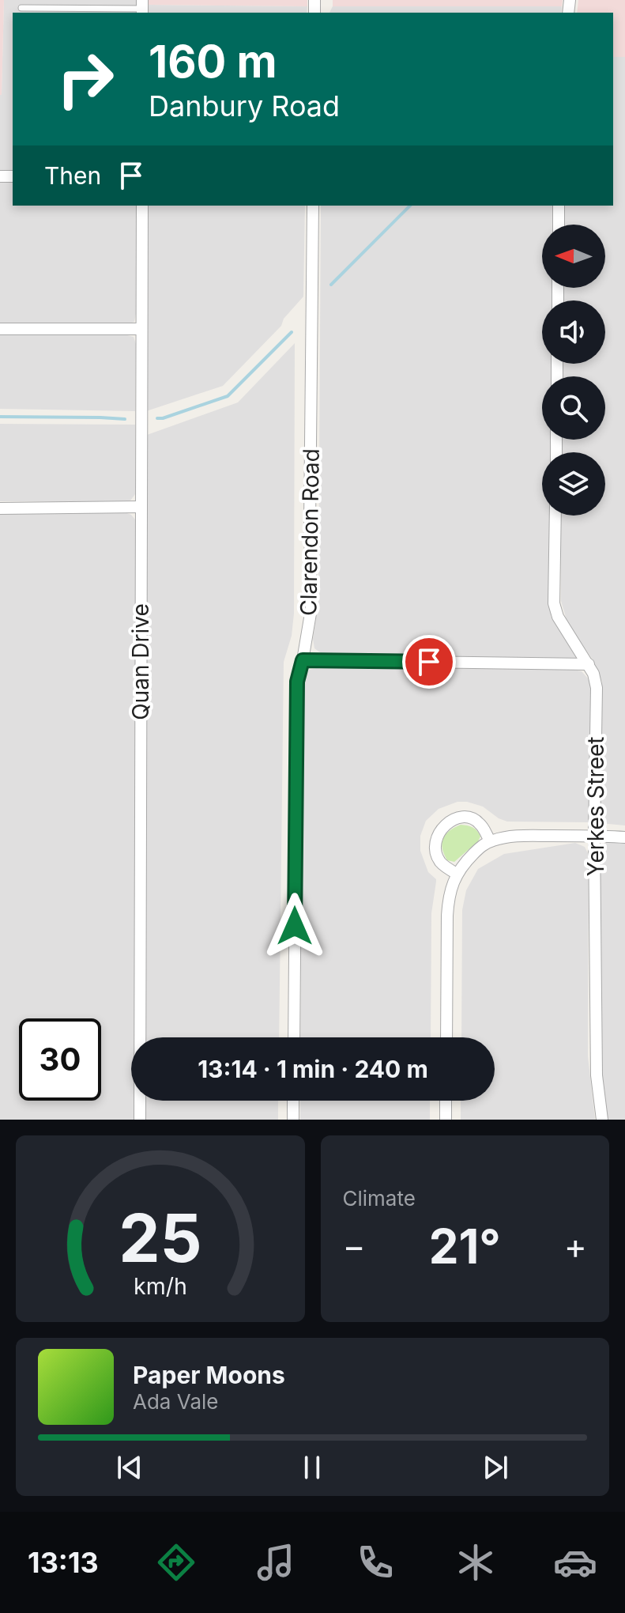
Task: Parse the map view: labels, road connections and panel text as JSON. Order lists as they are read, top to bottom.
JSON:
{
  "streets": {
    "street": ["Clarendon Road", "Quan Drive", "Yerkes Street"]
  },
  "north": "left",
  "page": {
    "turn": ["160 m", "Danbury Road"],
    "then": "Then",
    "limit": "30",
    "trip": "13:14 · 1 min · 240 m",
    "tile": "Climate",
    "heat": ["−", "21°", "+"],
    "song": ["Paper Moons", "Ada Vale"],
    "tabs": "13:13",
    "gauge": ["25", "km/h"]
  }
}
